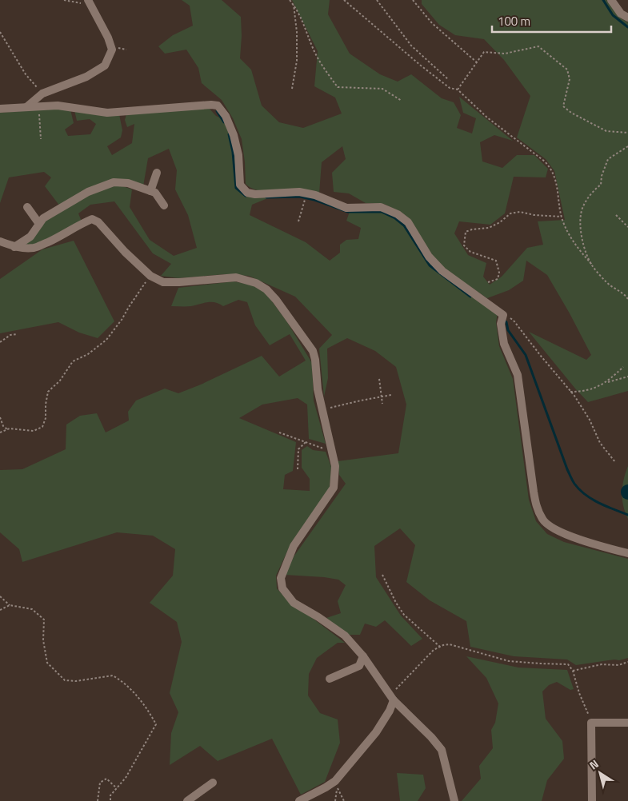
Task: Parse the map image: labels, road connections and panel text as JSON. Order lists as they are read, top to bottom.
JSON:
{
  "scale_bar": "100 m",
  "north": "top left"
}
